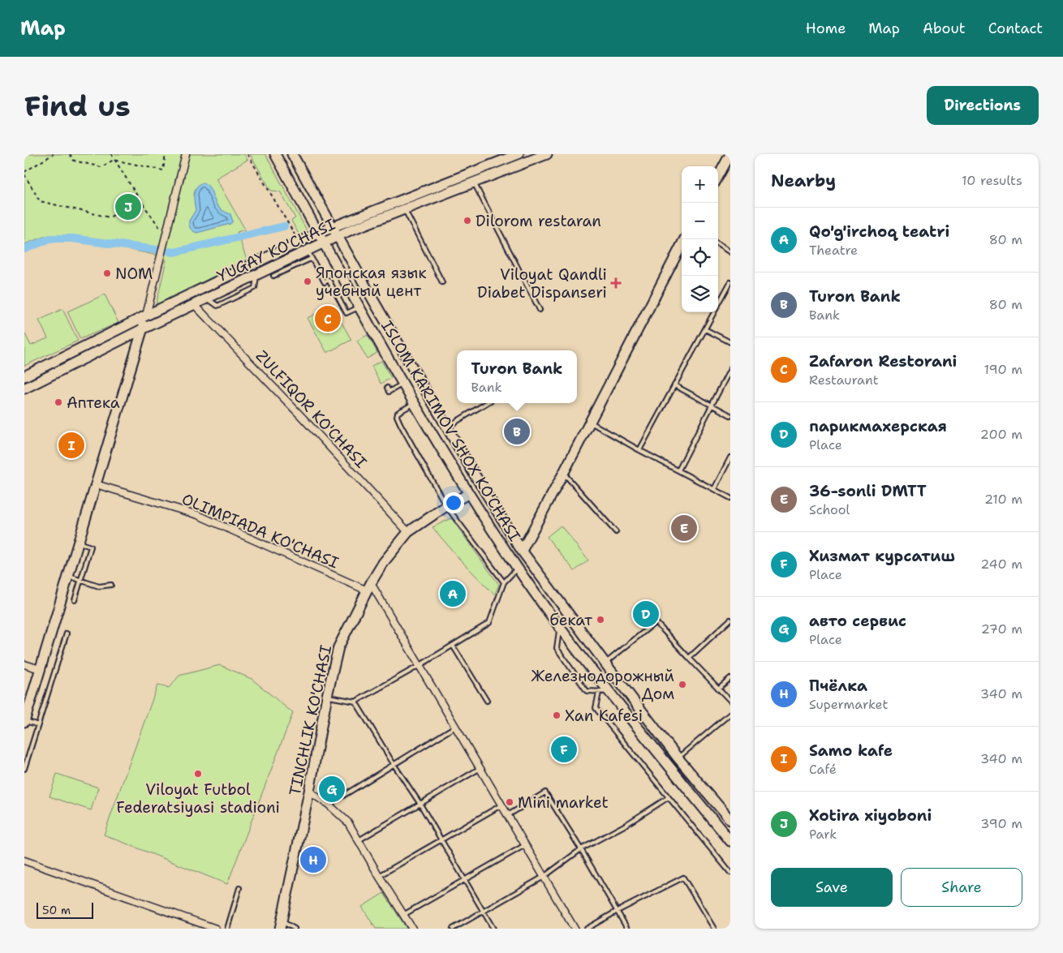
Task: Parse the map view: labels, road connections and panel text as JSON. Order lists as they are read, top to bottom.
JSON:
{
  "streets": {
    "main road": ["YUGAY KO'CHASI", "ISLOM KARIMOV SHOX KO'CHASI", "TINCHLIK KO'CHASI"],
    "street": ["ZULFIQOR KO'CHASI", "OLIMPIADA KO'CHASI"]
  },
  "crossings": [
    ["YUGAY KO'CHASI", "ZULFIQOR KO'CHASI"],
    ["YUGAY KO'CHASI", "ISLOM KARIMOV SHOX KO'CHASI"],
    ["ZULFIQOR KO'CHASI", "TINCHLIK KO'CHASI"],
    ["ISLOM KARIMOV SHOX KO'CHASI", "TINCHLIK KO'CHASI"],
    ["OLIMPIADA KO'CHASI", "TINCHLIK KO'CHASI"]
  ],
  "places": {
    "other": [
      "Dilorom restaran",
      "NOM",
      "Японская язык учебный цент",
      "Аптека",
      "бекат",
      "Железнодорожный Дом",
      "Xan Kafesi",
      "Viloyat Futbol Federatsiyasi stadioni",
      "Mini market"
    ],
    "health": ["Viloyat Qandli Diabet Dispanseri"]
  },
  "scale_bar": "50 m",
  "page": {
    "header": "Map",
    "nav": [
      "Home",
      "Map",
      "About",
      "Contact"
    ],
    "buttons": [
      "Directions",
      ["Save", "Share"]
    ],
    "title": "Find us",
    "heading": ["Nearby", "10 results"],
    "map_buttons": ["+", "−"],
    "pins": [
      "J",
      "C",
      "B",
      "I",
      "E",
      "A",
      "D",
      "F",
      "G",
      "H"
    ],
    "list": [
      {
        "mark": "A",
        "name": "Qo'g'irchoq teatri",
        "note": "Theatre",
        "value": "80 m"
      },
      {
        "mark": "B",
        "name": "Turon Bank",
        "note": "Bank",
        "value": "80 m"
      },
      {
        "mark": "C",
        "name": "Zafaron Restorani",
        "note": "Restaurant",
        "value": "190 m"
      },
      {
        "mark": "D",
        "name": "парикмахерская",
        "note": "Place",
        "value": "200 m"
      },
      {
        "mark": "E",
        "name": "36-sonli DMTT",
        "note": "School",
        "value": "210 m"
      },
      {
        "mark": "F",
        "name": "Хизмат курсатиш",
        "note": "Place",
        "value": "240 m"
      },
      {
        "mark": "G",
        "name": "авто сервис",
        "note": "Place",
        "value": "270 m"
      },
      {
        "mark": "H",
        "name": "Пчёлка",
        "note": "Supermarket",
        "value": "340 m"
      },
      {
        "mark": "I",
        "name": "Samo kafe",
        "note": "Café",
        "value": "340 m"
      },
      {
        "mark": "J",
        "name": "Xotira xiyoboni",
        "note": "Park",
        "value": "390 m"
      }
    ],
    "popup": ["Turon Bank", "Bank"],
    "scale": "50 m"
  }
}
